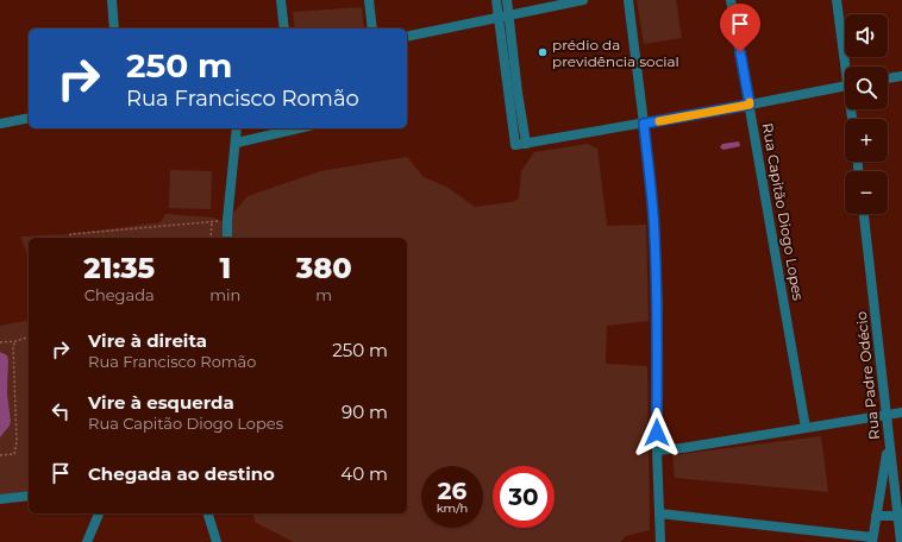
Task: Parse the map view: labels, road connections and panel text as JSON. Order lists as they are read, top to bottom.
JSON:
{
  "streets": {
    "street": ["Rua Capitão Diogo Lopes", "Rua Padre Odécio"]
  },
  "places": ["prédio da previdência social"],
  "page": {
    "map_buttons": ["+", "−"],
    "turn": ["250 m", "Rua Francisco Romão"],
    "eta": [
      "21:35",
      "Chegada",
      "1",
      "min",
      "380",
      "m"
    ],
    "list": [
      {
        "name": "Vire à direita",
        "note": "Rua Francisco Romão",
        "value": "250 m"
      },
      {
        "name": "Vire à esquerda",
        "note": "Rua Capitão Diogo Lopes",
        "value": "90 m"
      },
      {
        "name": "Chegada ao destino",
        "value": "40 m"
      }
    ],
    "speed": "26 km/h",
    "limit": "30"
  }
}
